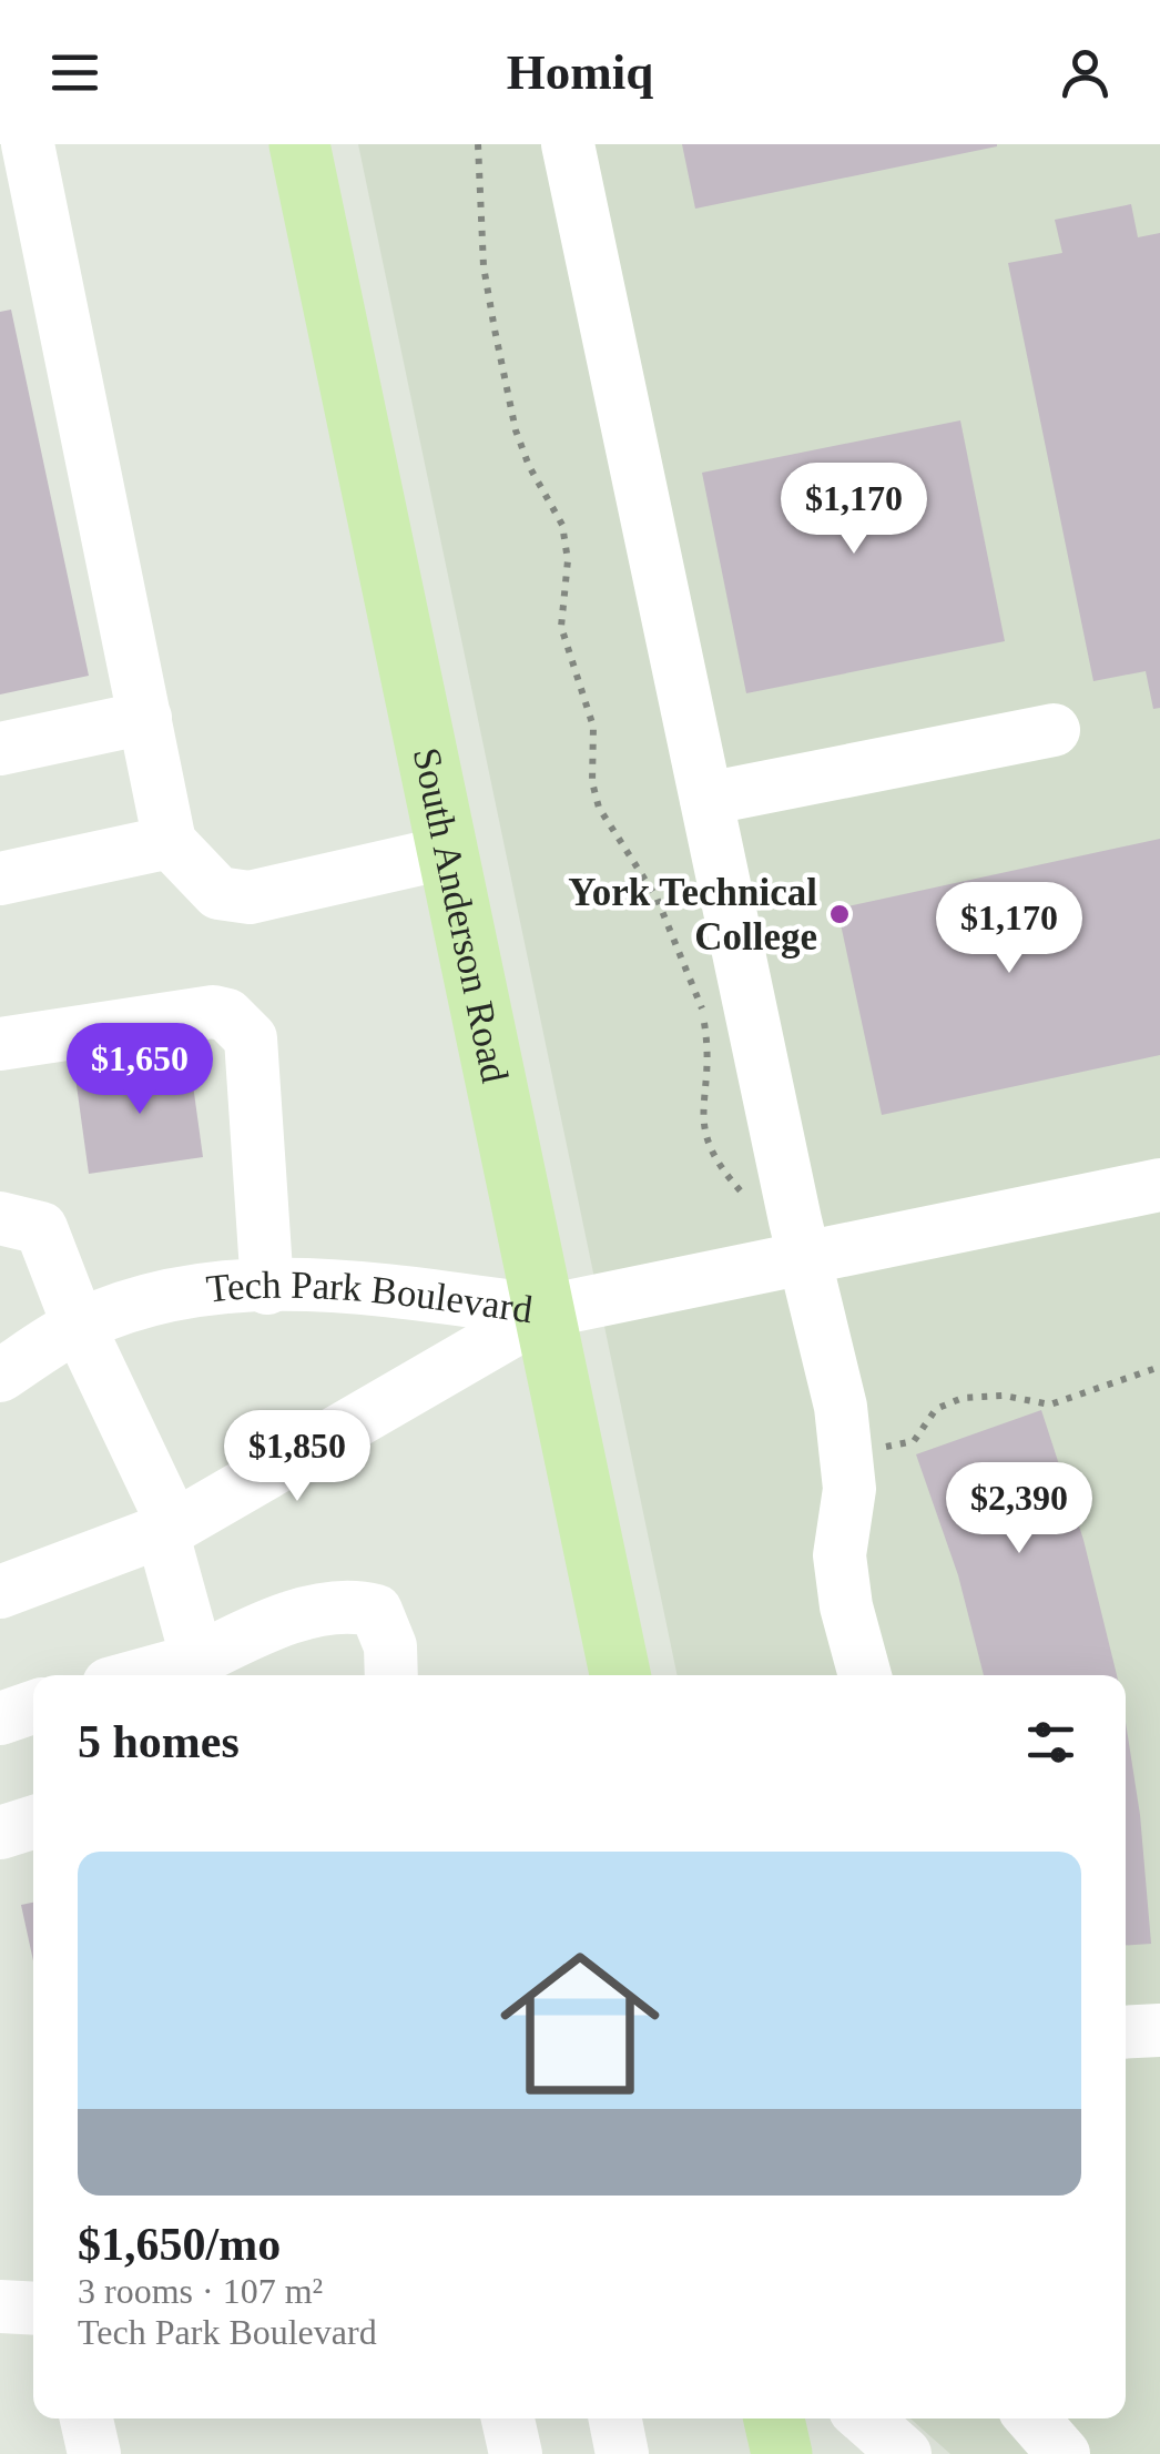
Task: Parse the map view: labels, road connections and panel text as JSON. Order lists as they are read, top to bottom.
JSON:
{
  "streets": {
    "main road": ["South Anderson Road"],
    "street": ["Tech Park Boulevard"]
  },
  "crossings": [
    ["South Anderson Road", "Tech Park Boulevard"]
  ],
  "places": ["York Technical College"],
  "page": {
    "header": "Homiq",
    "price": [
      "$1,170",
      "$1,170",
      "$1,650",
      "$1,850",
      "$2,390"
    ],
    "heading": "5 homes",
    "list": [
      {
        "name": "$1,650/mo",
        "note": "3 rooms · 107 m² · Tech Park Boulevard"
      }
    ]
  }
}
